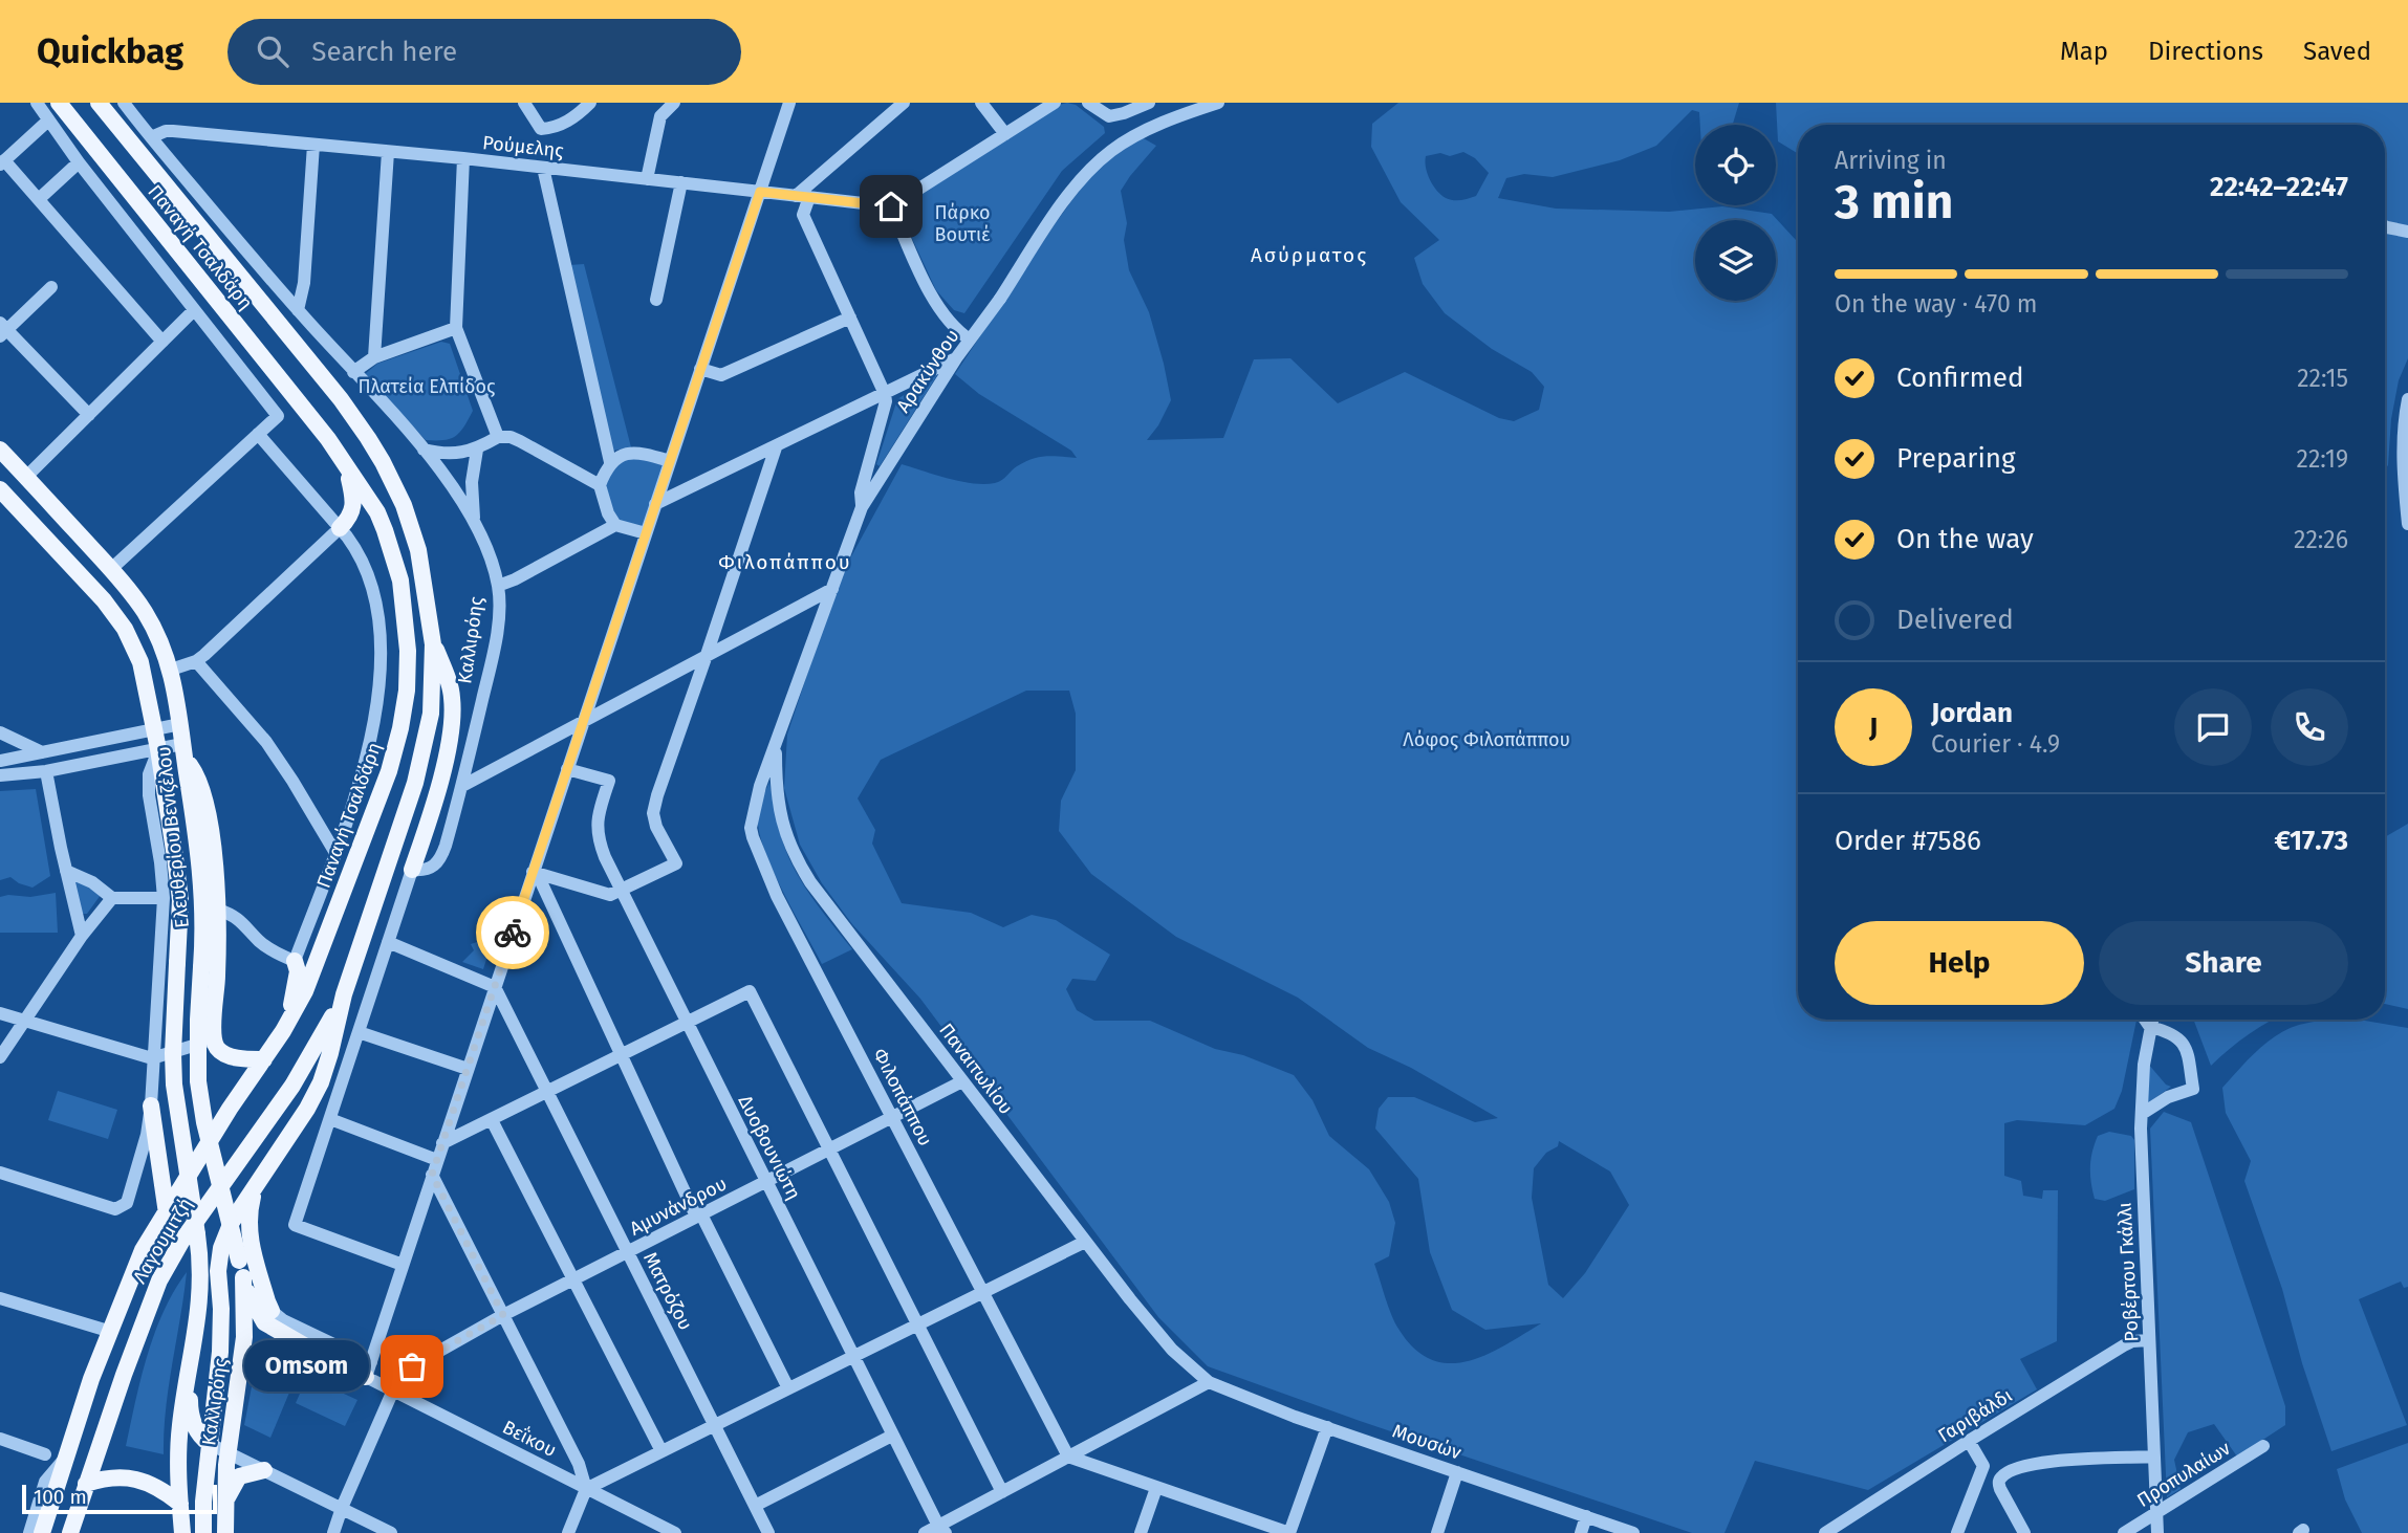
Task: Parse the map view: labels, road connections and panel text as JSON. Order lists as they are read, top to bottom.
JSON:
{
  "streets": {
    "main road": [
      "Παναγή Τσαλδάρη",
      "Καλλιρόης",
      "Ελευθερίου Βενιζέλου",
      "Λαγουμιτζή"
    ],
    "street": [
      "Ρούμελης",
      "Αρακύνθου",
      "Παναιτωλίου",
      "Φιλοπάππου",
      "Δυοβουνιώτη",
      "Αμυνάνδρου",
      "Ροβέρτου Γκάλλι",
      "Ματρόζου",
      "Γαριβάλδι",
      "Βεΐκου",
      "Μουσών",
      "Προπυλαίων"
    ]
  },
  "crossings": [
    ["Ρούμελης", "Καλλιρόης"],
    ["Παναγή Τσαλδάρη", "Λαγουμιτζή"],
    ["Αρακύνθου", "Παναιτωλίου"],
    ["Αρακύνθου", "Φιλοπάππου"],
    ["Καλλιρόης", "Ελευθερίου Βενιζέλου"],
    ["Καλλιρόης", "Λαγουμιτζή"],
    ["Παναιτωλίου", "Φιλοπάππου"],
    ["Παναιτωλίου", "Αμυνάνδρου"],
    ["Παναιτωλίου", "Μουσών"],
    ["Φιλοπάππου", "Αμυνάνδρου"],
    ["Δυοβουνιώτη", "Αμυνάνδρου"],
    ["Αμυνάνδρου", "Ματρόζου"],
    ["Αμυνάνδρου", "Βεΐκου"],
    ["Ροβέρτου Γκάλλι", "Γαριβάλδι"],
    ["Ροβέρτου Γκάλλι", "Προπυλαίων"]
  ],
  "districts": ["Ασύρματος", "Φιλοπάππου"],
  "parks": ["Πάρκο Βουτιέ", "Πλατεία Ελπίδος", "Λόφος Φιλοπάππου"],
  "places": ["Omsom"],
  "scale_bar": "100 m",
  "page": {
    "header": "Quickbag",
    "search": "Search here",
    "nav": ["Map", "Directions", "Saved"],
    "heading": ["3 min", "Arriving in", "22:42–22:47"],
    "panel": [
      "Jordan",
      "Courier · 4.9",
      "Order #7586",
      "€17.73"
    ],
    "bar": "On the way · 470 m",
    "list": [
      ["Confirmed", "22:15"],
      ["Preparing", "22:19"],
      ["On the way", "22:26"],
      "Delivered"
    ],
    "round": "J",
    "buttons": ["Help", "Share"],
    "bubble": "Omsom",
    "scale": "100 m"
  }
}
